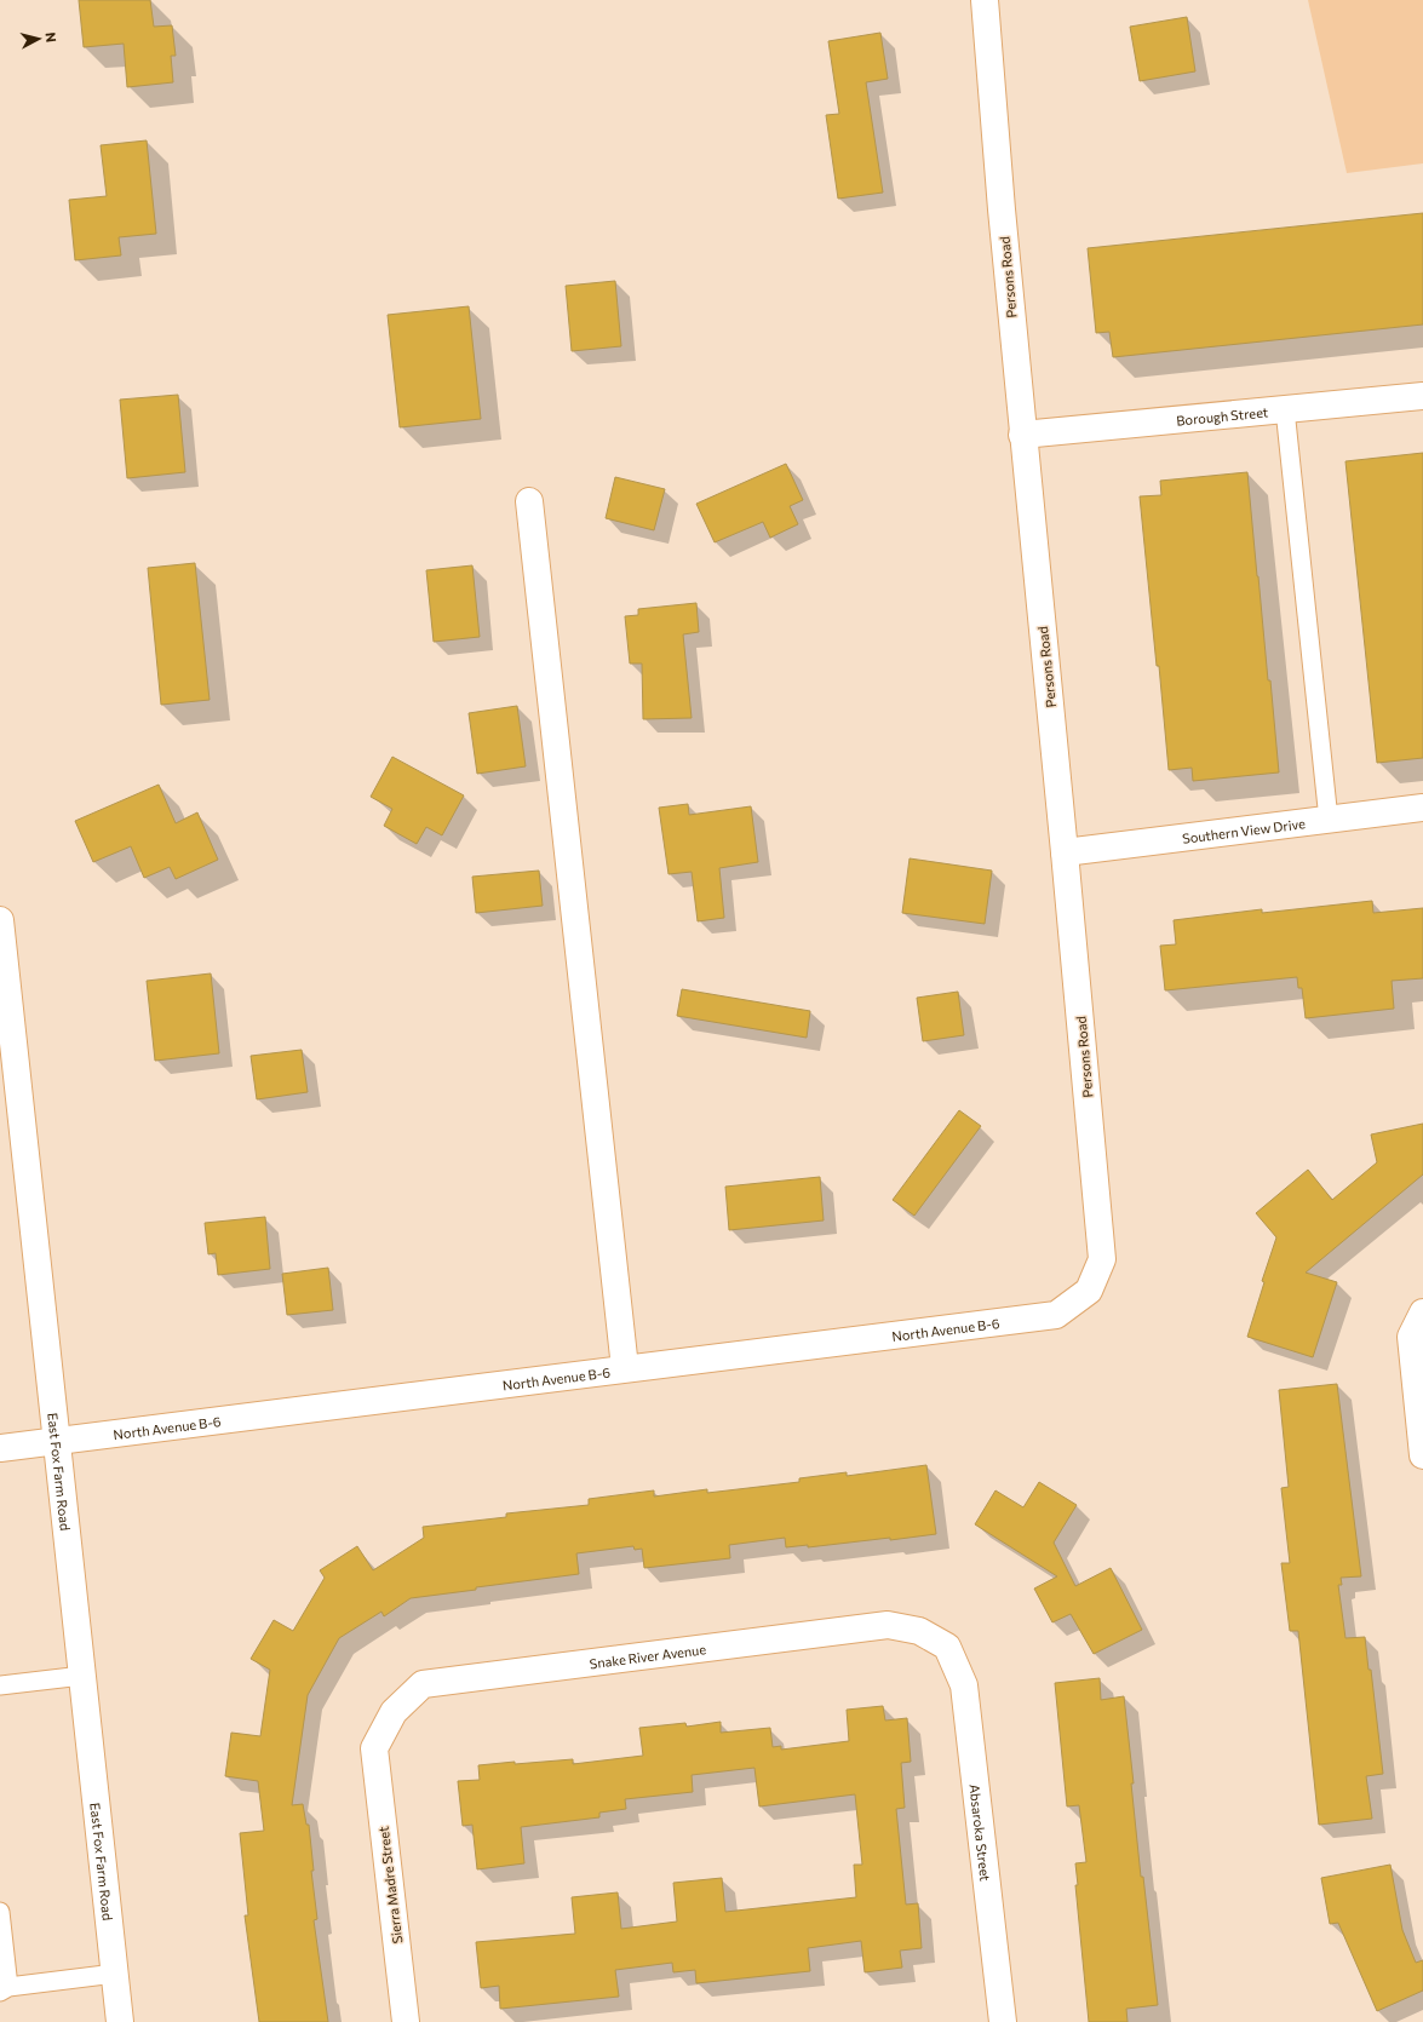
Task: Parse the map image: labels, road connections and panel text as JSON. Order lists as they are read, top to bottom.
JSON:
{
  "streets": {
    "street": [
      "Persons Road",
      "Borough Street",
      "Southern View Drive",
      "North Avenue B-6",
      "East Fox Farm Road",
      "Snake River Avenue",
      "Absaroka Street",
      "Sierra Madre Street"
    ]
  },
  "crossings": [
    ["Persons Road", "Borough Street"],
    ["Persons Road", "Southern View Drive"],
    ["Persons Road", "North Avenue B-6"],
    ["North Avenue B-6", "East Fox Farm Road"],
    ["Snake River Avenue", "Absaroka Street"],
    ["Snake River Avenue", "Sierra Madre Street"]
  ],
  "north": "right"
}
